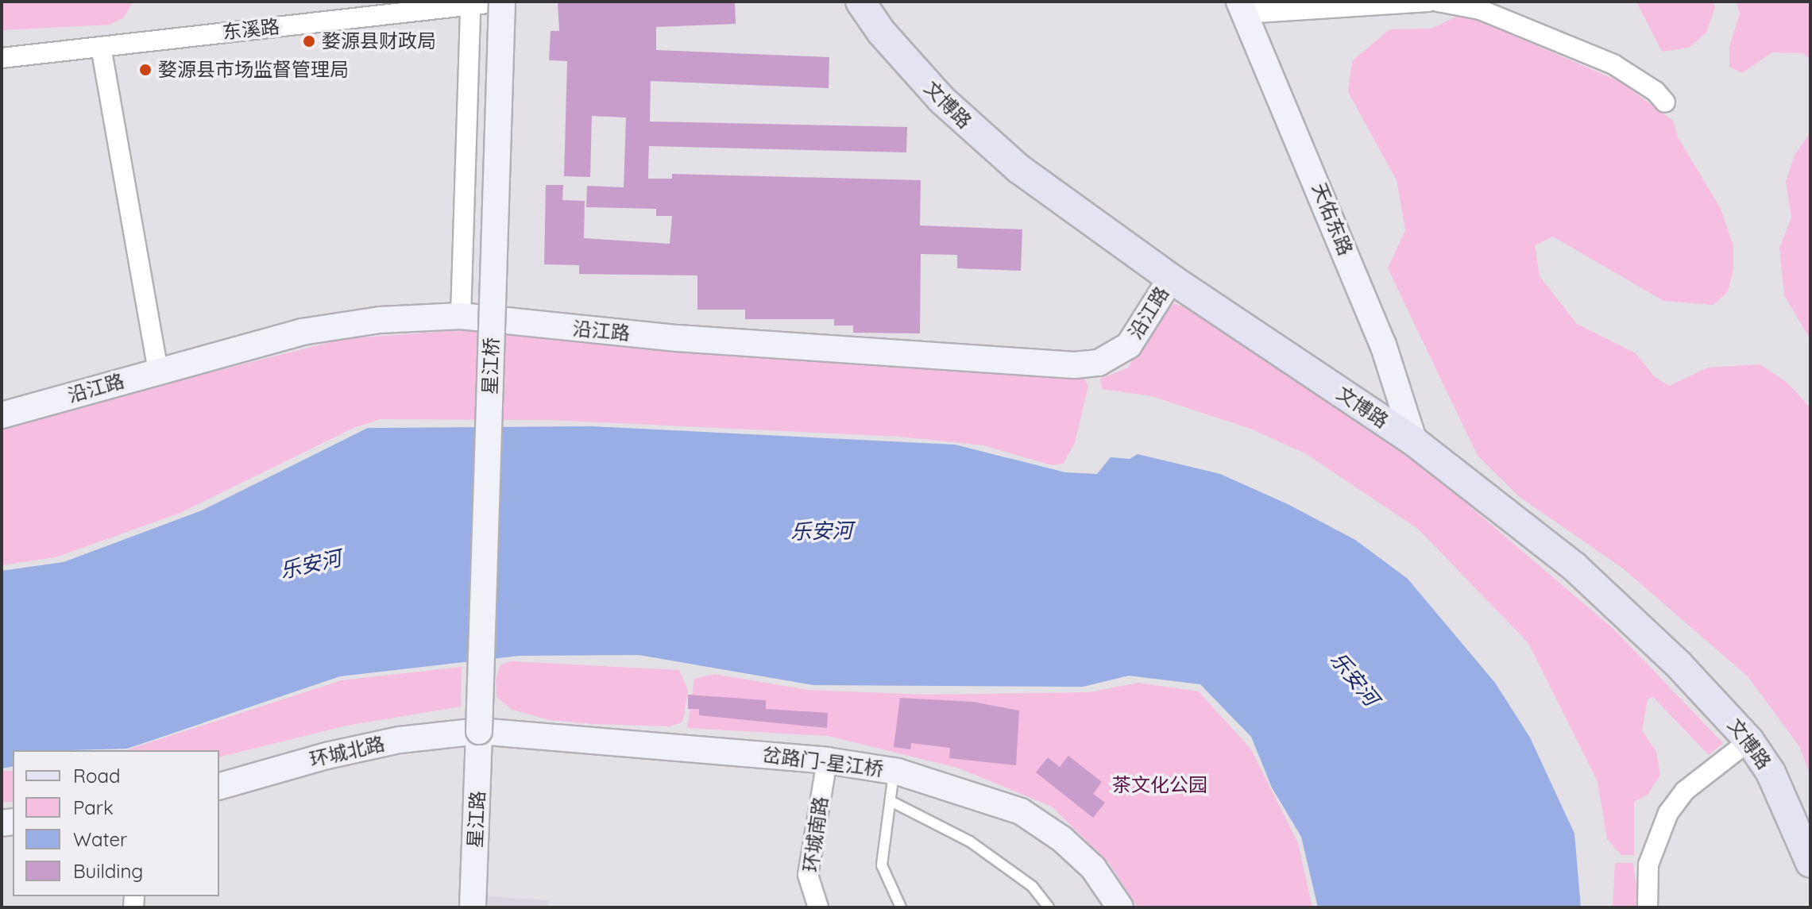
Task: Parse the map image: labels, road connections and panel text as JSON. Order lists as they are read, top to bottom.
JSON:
{
  "streets": {
    "main road": ["文博路"],
    "street": [
      "东溪路",
      "天佑东路",
      "沿江路",
      "星江桥",
      "环城北路",
      "岔路门-星江桥",
      "星江路",
      "环城南路"
    ]
  },
  "crossings": [
    ["东溪路", "星江桥"],
    ["文博路", "天佑东路"],
    ["文博路", "沿江路"],
    ["星江桥", "环城北路"],
    ["星江桥", "岔路门-星江桥"],
    ["星江桥", "星江路"],
    ["环城北路", "岔路门-星江桥"],
    ["环城北路", "星江路"],
    ["岔路门-星江桥", "星江路"],
    ["岔路门-星江桥", "环城南路"]
  ],
  "water": ["乐安河"],
  "parks": ["茶文化公园"],
  "places": ["婺源县财政局", "婺源县市场监督管理局"],
  "legend": [
    "Road",
    "Park",
    "Water",
    "Building"
  ]
}
